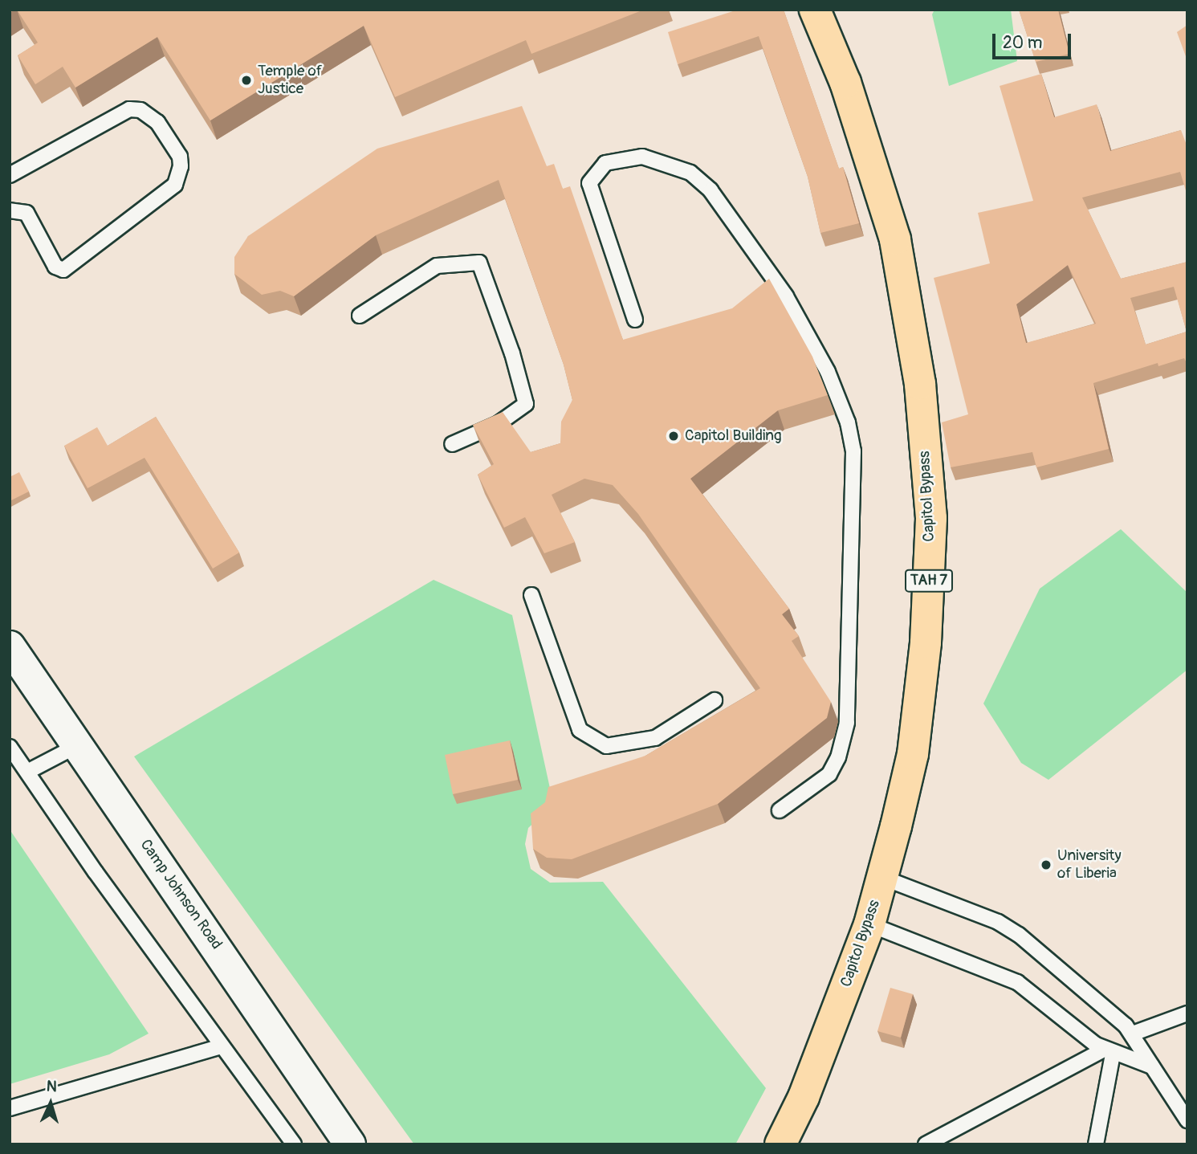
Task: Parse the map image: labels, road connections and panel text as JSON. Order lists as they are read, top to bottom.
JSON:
{
  "streets": {
    "highway": ["Capitol Bypass", "TAH 7"],
    "main road": ["Camp Johnson Road"]
  },
  "places": ["Temple of Justice", "Capitol Building", "University of Liberia"],
  "scale_bar": "20 m",
  "north": "top"
}
